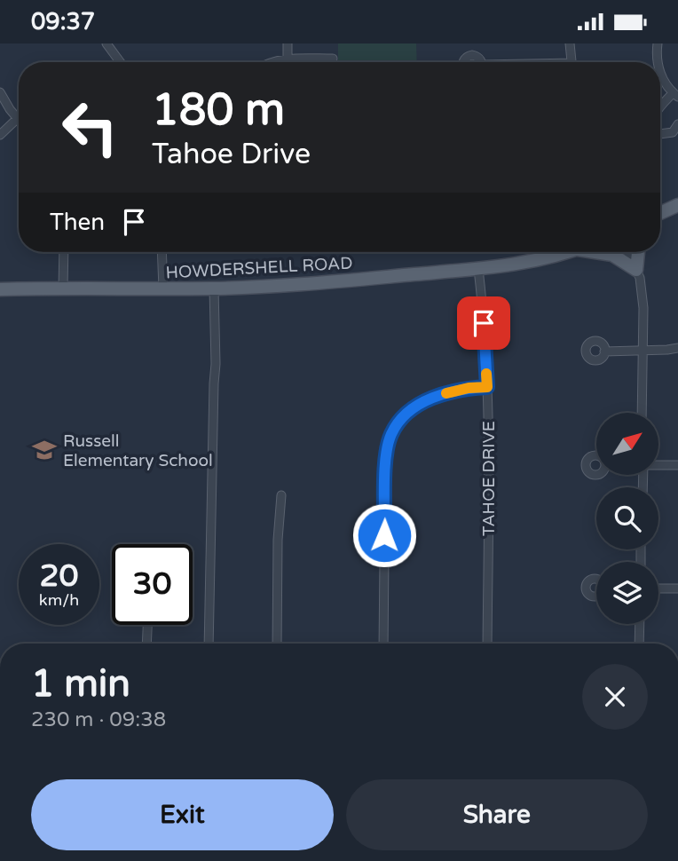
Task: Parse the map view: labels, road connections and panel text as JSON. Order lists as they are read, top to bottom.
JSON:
{
  "streets": {
    "main road": ["HOWDERSHELL ROAD"],
    "street": ["TAHOE DRIVE"]
  },
  "crossings": [
    ["HOWDERSHELL ROAD", "TAHOE DRIVE"]
  ],
  "places": {
    "school or university": ["Russell Elementary School"]
  },
  "north": "top right",
  "page": {
    "status": "09:37",
    "turn": ["180 m", "Tahoe Drive"],
    "then": "Then",
    "speed": "20 km/h",
    "limit": "30",
    "heading": ["1 min", "230 m · 09:38"],
    "buttons": ["Exit", "Share"]
  }
}
